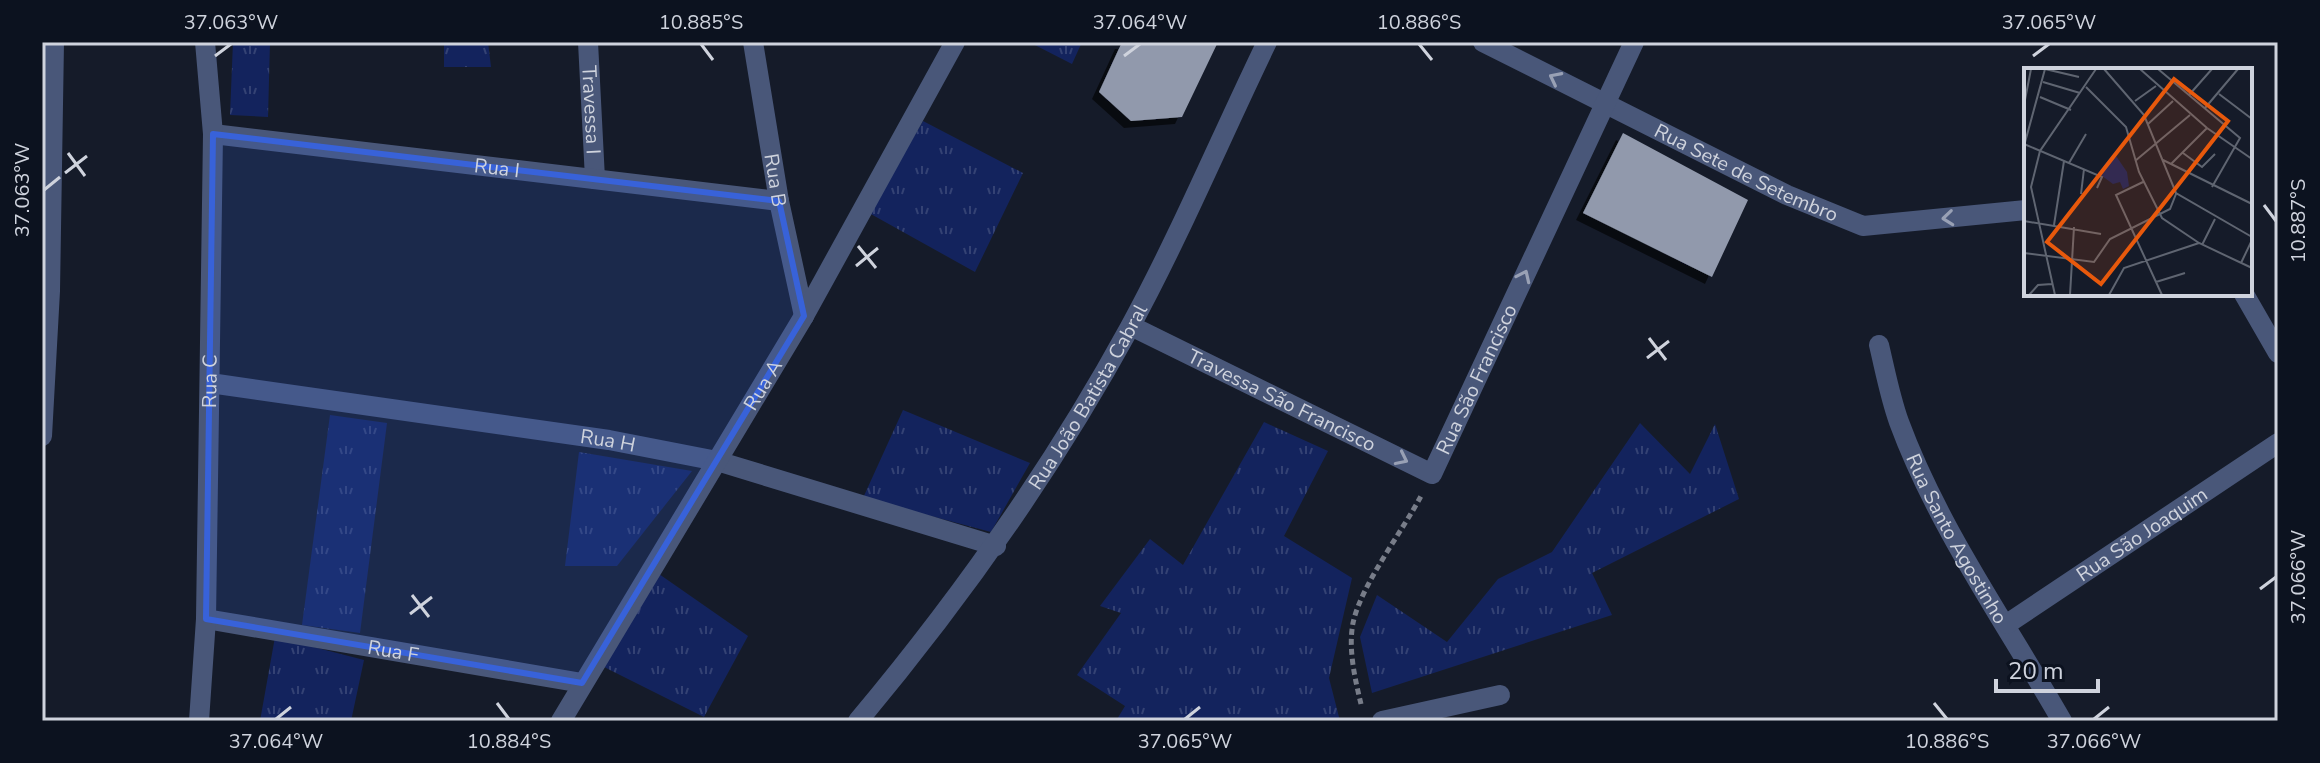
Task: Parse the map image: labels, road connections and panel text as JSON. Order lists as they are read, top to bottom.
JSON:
{
  "streets": {
    "street": [
      "Travessa I",
      "Rua I",
      "Rua Sete de Setembro",
      "Rua B",
      "Rua São Francisco",
      "Rua C",
      "Rua A",
      "Rua João Batista Cabral",
      "Travessa São Francisco",
      "Rua H",
      "Rua São Joaquim",
      "Rua Santo Agostinho",
      "Rua F"
    ]
  },
  "crossings": [
    ["Travessa I", "Rua I"],
    ["Rua I", "Rua B"],
    ["Rua I", "Rua C"],
    ["Rua Sete de Setembro", "Rua São Francisco"],
    ["Rua B", "Rua A"],
    ["Rua São Francisco", "Travessa São Francisco"],
    ["Rua C", "Rua H"],
    ["Rua C", "Rua F"],
    ["Rua A", "Rua H"],
    ["Rua A", "Rua F"],
    ["Rua João Batista Cabral", "Travessa São Francisco"],
    ["Rua João Batista Cabral", "Rua H"],
    ["Rua São Joaquim", "Rua Santo Agostinho"]
  ],
  "one_way": ["Rua Sete de Setembro", "Rua São Francisco", "Travessa São Francisco"],
  "scale_bar": "20 m",
  "coordinates": [
    "37.063°W",
    "10.885°S",
    "37.064°W",
    "10.886°S",
    "37.065°W",
    "10.887°S",
    "37.066°W",
    "10.884°S"
  ]
}
